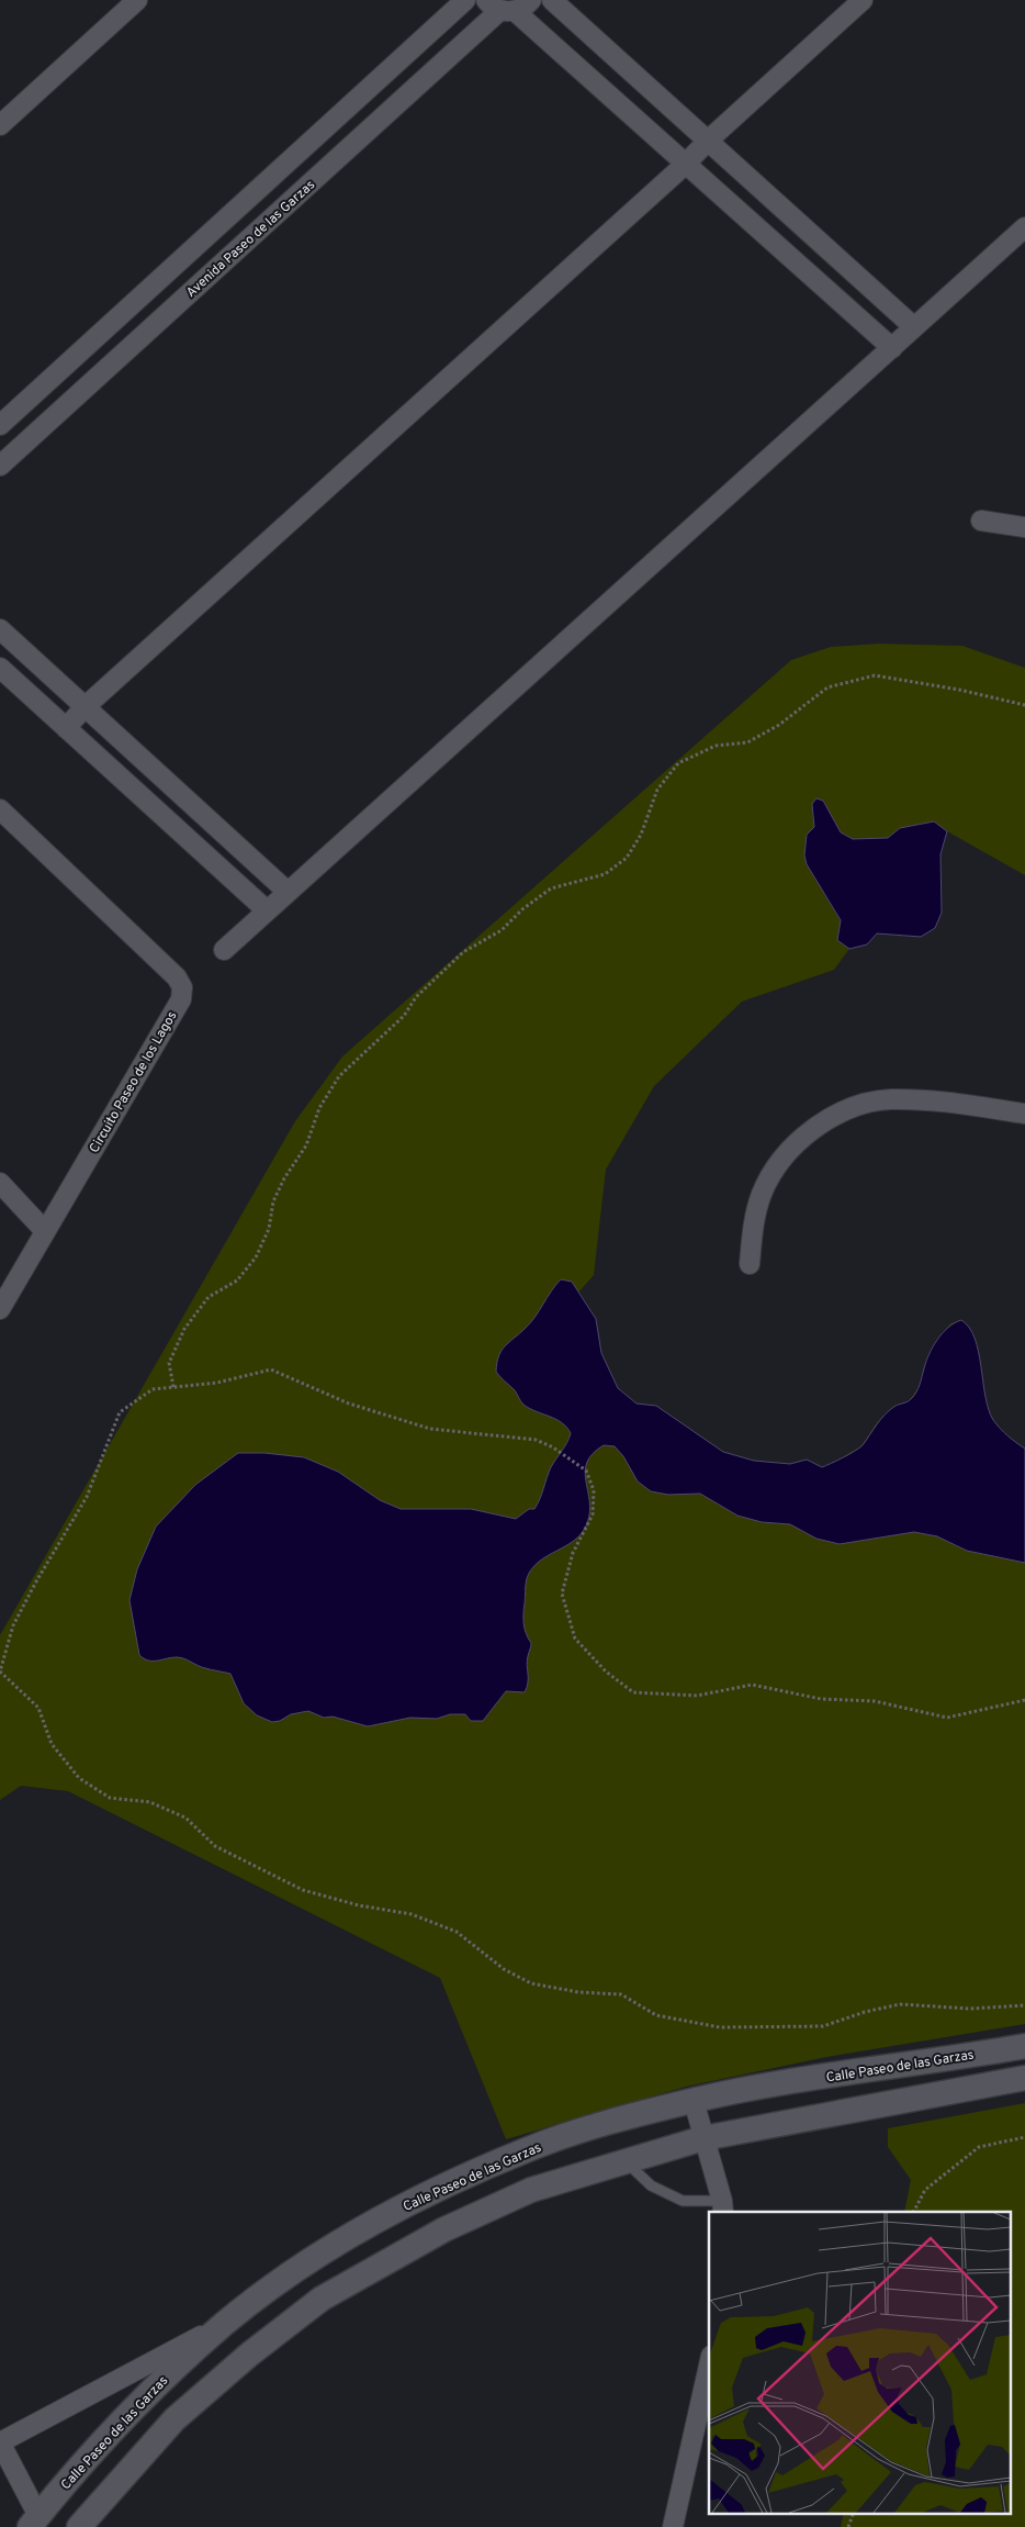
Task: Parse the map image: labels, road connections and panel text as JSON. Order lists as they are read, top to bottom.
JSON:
{
  "streets": {
    "street": ["Avenida Paseo de las Garzas", "Circuito Paseo de los Lagos", "Calle Paseo de las Garzas"]
  }
}
